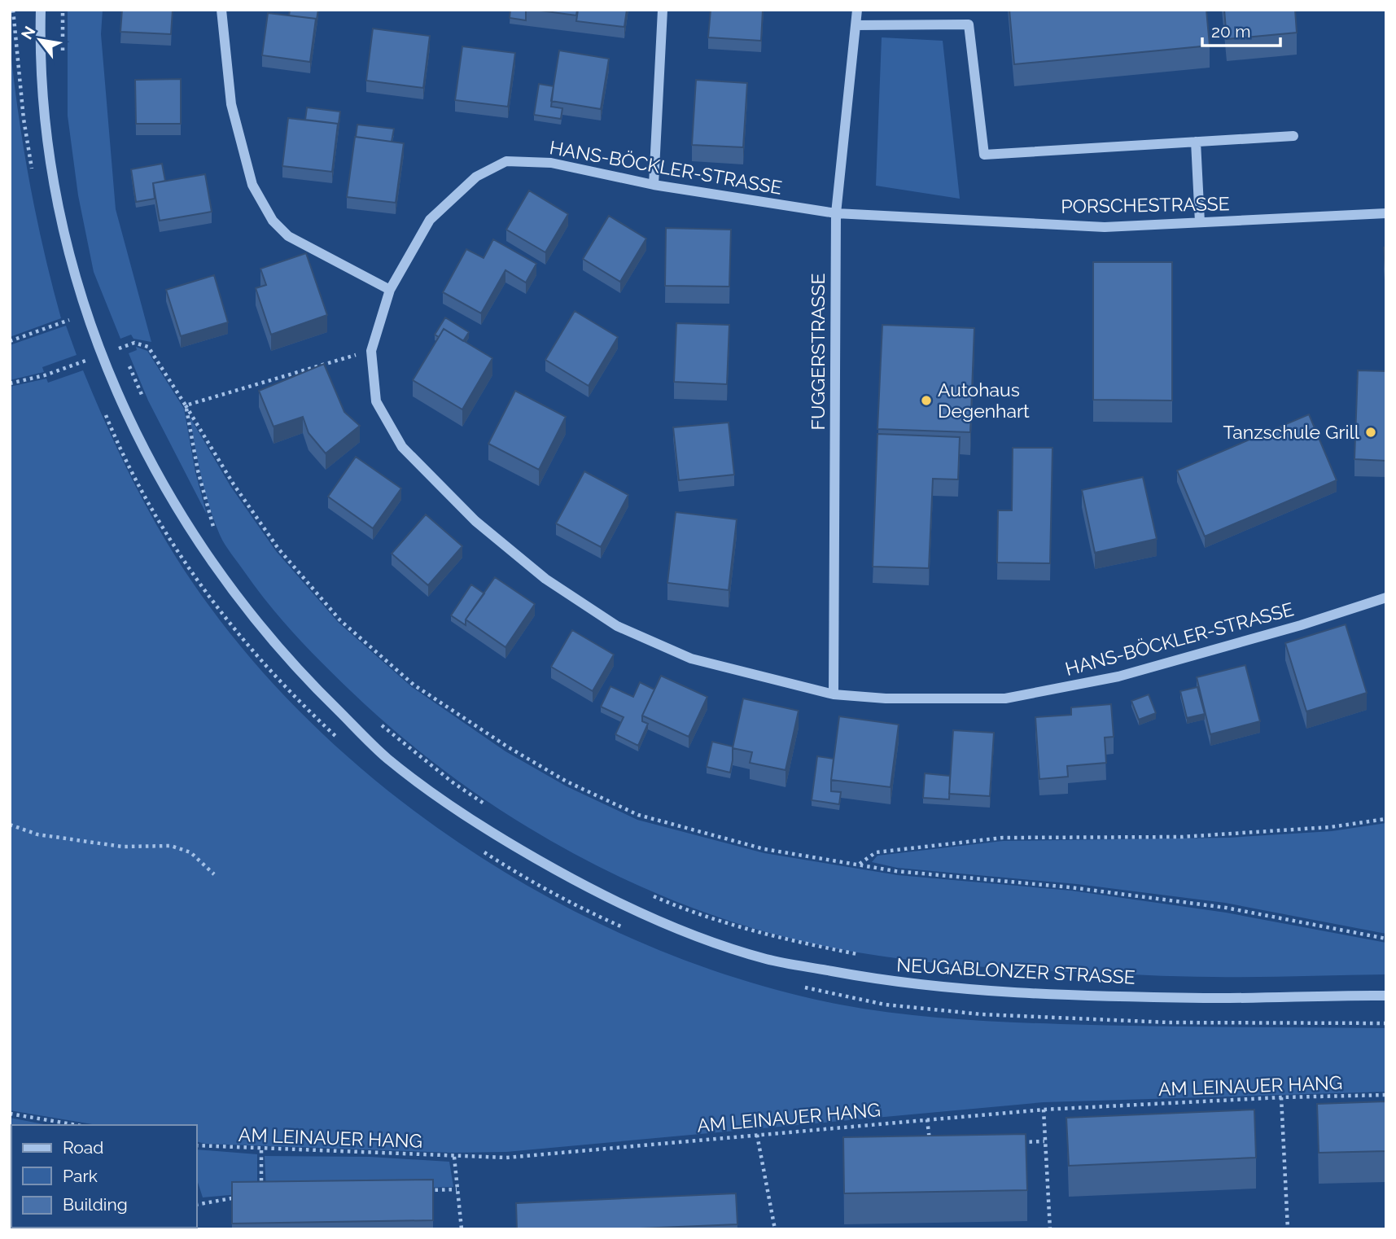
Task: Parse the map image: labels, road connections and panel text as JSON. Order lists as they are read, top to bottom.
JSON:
{
  "streets": {
    "street": [
      "HANS-BÖCKLER-STRASSE",
      "PORSCHESTRASSE",
      "FUGGERSTRASSE",
      "NEUGABLONZER STRASSE"
    ],
    "path": ["AM LEINAUER HANG"]
  },
  "crossings": [
    ["HANS-BÖCKLER-STRASSE", "PORSCHESTRASSE"],
    ["HANS-BÖCKLER-STRASSE", "FUGGERSTRASSE"],
    ["PORSCHESTRASSE", "FUGGERSTRASSE"]
  ],
  "places": ["Autohaus Degenhart", "Tanzschule Grill"],
  "legend": ["Road", "Park", "Building"],
  "scale_bar": "20 m",
  "north": "top left"
}
